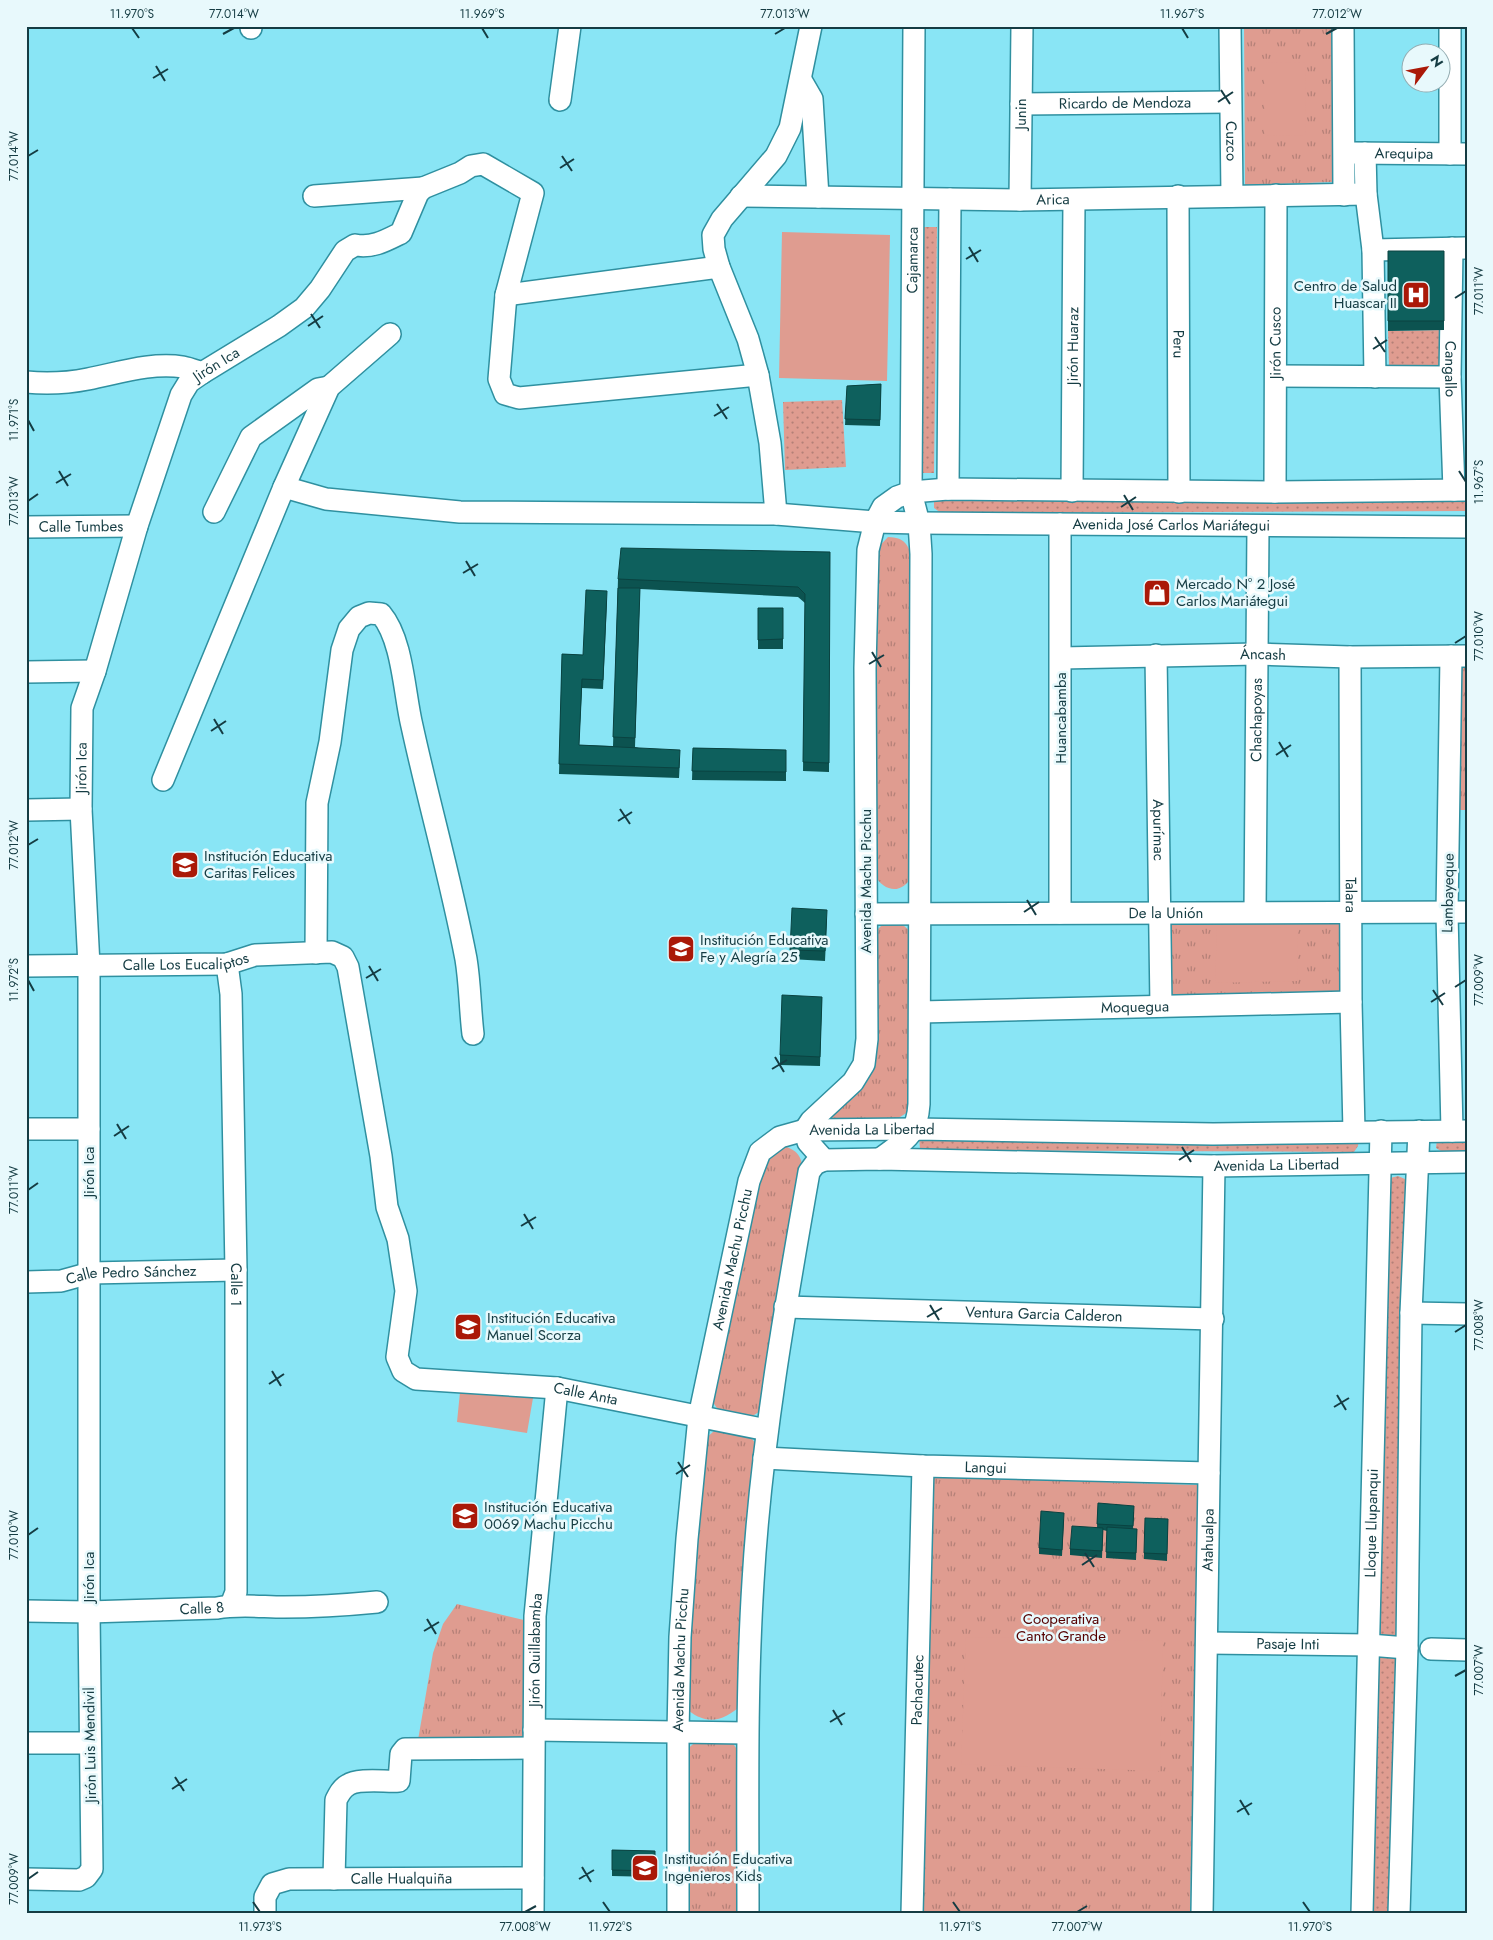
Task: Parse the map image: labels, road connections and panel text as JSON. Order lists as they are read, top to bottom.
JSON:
{
  "streets": {
    "street": [
      "Ricardo de Mendoza",
      "Junin",
      "Cuzco",
      "Arequipa",
      "Arica",
      "Cajamarca",
      "Peru",
      "Jirón Cusco",
      "Jirón Huaraz",
      "Jirón Ica",
      "Cangallo",
      "Avenida José Carlos Mariátegui",
      "Calle Tumbes",
      "Áncash",
      "Huancabamba",
      "Chachapoyas",
      "Apurímac",
      "Avenida Machu Picchu",
      "Lambayeque",
      "Talara",
      "De la Unión",
      "Calle Los Eucaliptos",
      "Moquegua",
      "Avenida La Libertad",
      "Calle Pedro Sánchez",
      "Calle 1",
      "Ventura Garcia Calderon",
      "Calle Anta",
      "Langui",
      "Lloque Llupanqui",
      "Atahualpa",
      "Calle 8",
      "Pasaje Inti",
      "Jirón Quillabamba",
      "Pachacutec",
      "Jirón Luis Mendivil",
      "Calle Hualquiña"
    ]
  },
  "crossings": [
    ["Ricardo de Mendoza", "Junin"],
    ["Ricardo de Mendoza", "Cuzco"],
    ["Junin", "Arica"],
    ["Cuzco", "Arica"],
    ["Arica", "Cajamarca"],
    ["Arica", "Peru"],
    ["Arica", "Jirón Cusco"],
    ["Arica", "Jirón Huaraz"],
    ["Cajamarca", "Avenida Machu Picchu"],
    ["Jirón Ica", "Calle Tumbes"],
    ["Jirón Ica", "Calle Los Eucaliptos"],
    ["Jirón Ica", "Calle Pedro Sánchez"],
    ["Jirón Ica", "Calle 8"],
    ["Jirón Ica", "Jirón Luis Mendivil"],
    ["Avenida José Carlos Mariátegui", "Huancabamba"],
    ["Avenida José Carlos Mariátegui", "Chachapoyas"],
    ["Avenida José Carlos Mariátegui", "Avenida Machu Picchu"],
    ["Áncash", "Huancabamba"],
    ["Áncash", "Chachapoyas"],
    ["Áncash", "Apurímac"],
    ["Áncash", "Lambayeque"],
    ["Áncash", "Talara"],
    ["Huancabamba", "De la Unión"],
    ["Chachapoyas", "De la Unión"],
    ["Apurímac", "De la Unión"],
    ["Apurímac", "Moquegua"],
    ["Avenida Machu Picchu", "De la Unión"],
    ["Avenida Machu Picchu", "Avenida La Libertad"],
    ["Avenida Machu Picchu", "Calle Anta"],
    ["Lambayeque", "De la Unión"],
    ["Lambayeque", "Avenida La Libertad"],
    ["Talara", "De la Unión"],
    ["Talara", "Moquegua"],
    ["Talara", "Avenida La Libertad"],
    ["Calle Los Eucaliptos", "Calle 1"],
    ["Calle Los Eucaliptos", "Calle Anta"],
    ["Avenida La Libertad", "Lloque Llupanqui"],
    ["Avenida La Libertad", "Atahualpa"],
    ["Calle Pedro Sánchez", "Calle 1"],
    ["Calle 1", "Calle 8"],
    ["Ventura Garcia Calderon", "Atahualpa"],
    ["Calle Anta", "Jirón Quillabamba"],
    ["Langui", "Atahualpa"],
    ["Langui", "Pachacutec"],
    ["Lloque Llupanqui", "Pasaje Inti"],
    ["Atahualpa", "Pasaje Inti"],
    ["Calle 8", "Jirón Luis Mendivil"],
    ["Jirón Quillabamba", "Calle Hualquiña"]
  ],
  "parks": ["Cooperativa Canto Grande"],
  "places": {
    "hospital": ["Centro de Salud Huascar II"],
    "shop": ["Mercado Nº 2 José Carlos Mariátegui"],
    "school or university": [
      "Institución Educativa Caritas Felices",
      "Institución Educativa Fe y Alegría 25",
      "Institución Educativa Manuel Scorza",
      "Institución Educativa 0069 Machu Picchu",
      "Institución Educativa Ingenieros Kids"
    ]
  },
  "north": "top right",
  "coordinates": [
    "11.970°S",
    "77.014°W",
    "11.969°S",
    "77.013°W",
    "11.967°S",
    "77.012°W",
    "77.011°W",
    "11.971°S",
    "77.010°W",
    "11.972°S",
    "77.009°W",
    "77.008°W",
    "77.007°W",
    "11.973°S"
  ]
}
